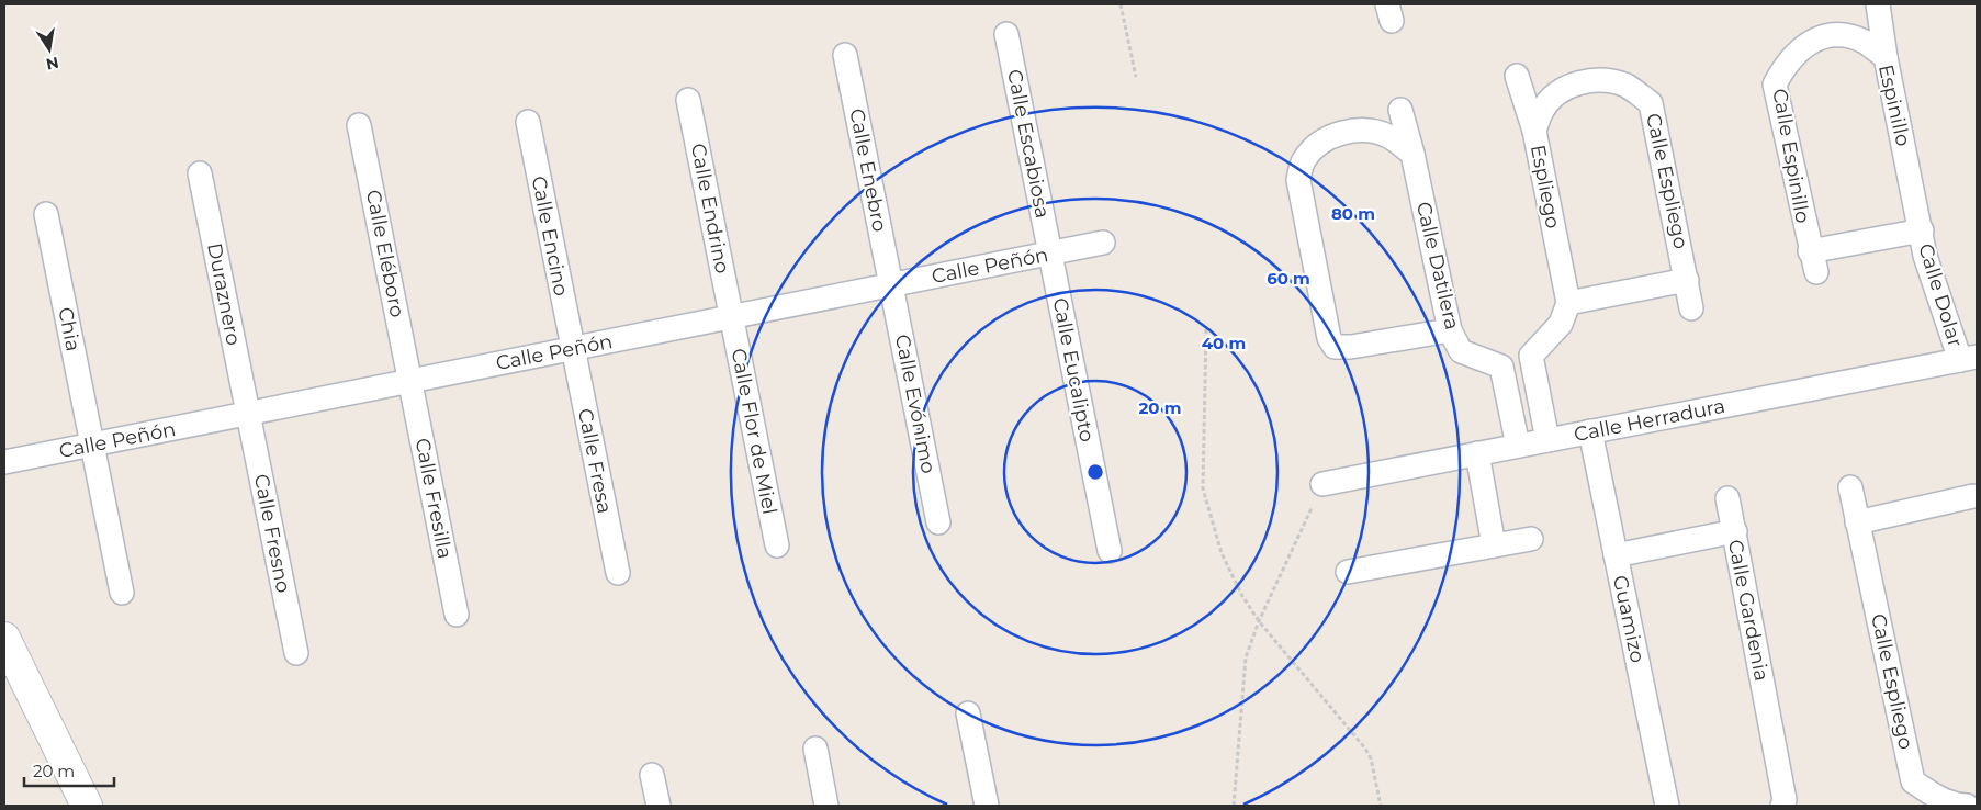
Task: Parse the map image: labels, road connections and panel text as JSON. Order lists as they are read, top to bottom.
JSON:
{
  "streets": {
    "street": [
      "Espinillo",
      "Calle Escabiosa",
      "Calle Espinillo",
      "Calle Enebro",
      "Calle Espliego",
      "Espliego",
      "Calle Endrino",
      "Calle Encino",
      "Calle Eléboro",
      "Calle Peñón",
      "Calle Datilera",
      "Duraznero",
      "Calle Dolar",
      "Chia",
      "Calle Eucalipto",
      "Calle Evónimo",
      "Calle Herradura",
      "Calle Flor de Miel",
      "Calle Fresa",
      "Calle Fresilla",
      "Calle Fresno",
      "Calle Gardenia",
      "Guamizo"
    ]
  },
  "crossings": [
    ["Espinillo", "Calle Espinillo"],
    ["Espinillo", "Calle Dolar"],
    ["Calle Escabiosa", "Calle Peñón"],
    ["Calle Escabiosa", "Calle Eucalipto"],
    ["Calle Espinillo", "Calle Dolar"],
    ["Calle Enebro", "Calle Peñón"],
    ["Calle Enebro", "Calle Evónimo"],
    ["Calle Espliego", "Espliego"],
    ["Calle Endrino", "Calle Peñón"],
    ["Calle Endrino", "Calle Flor de Miel"],
    ["Calle Encino", "Calle Peñón"],
    ["Calle Encino", "Calle Fresa"],
    ["Calle Eléboro", "Calle Peñón"],
    ["Calle Eléboro", "Calle Fresilla"],
    ["Calle Peñón", "Duraznero"],
    ["Calle Peñón", "Chia"],
    ["Calle Peñón", "Calle Eucalipto"],
    ["Calle Peñón", "Calle Evónimo"],
    ["Calle Peñón", "Calle Flor de Miel"],
    ["Calle Peñón", "Calle Fresa"],
    ["Calle Peñón", "Calle Fresilla"],
    ["Calle Peñón", "Calle Fresno"],
    ["Calle Datilera", "Calle Herradura"],
    ["Duraznero", "Calle Fresno"],
    ["Calle Dolar", "Calle Herradura"],
    ["Calle Herradura", "Guamizo"],
    ["Calle Gardenia", "Guamizo"]
  ],
  "scale_bar": "20 m",
  "north": "bottom",
  "rings": [
    "80 m",
    "60 m",
    "40 m",
    "20 m"
  ]
}
